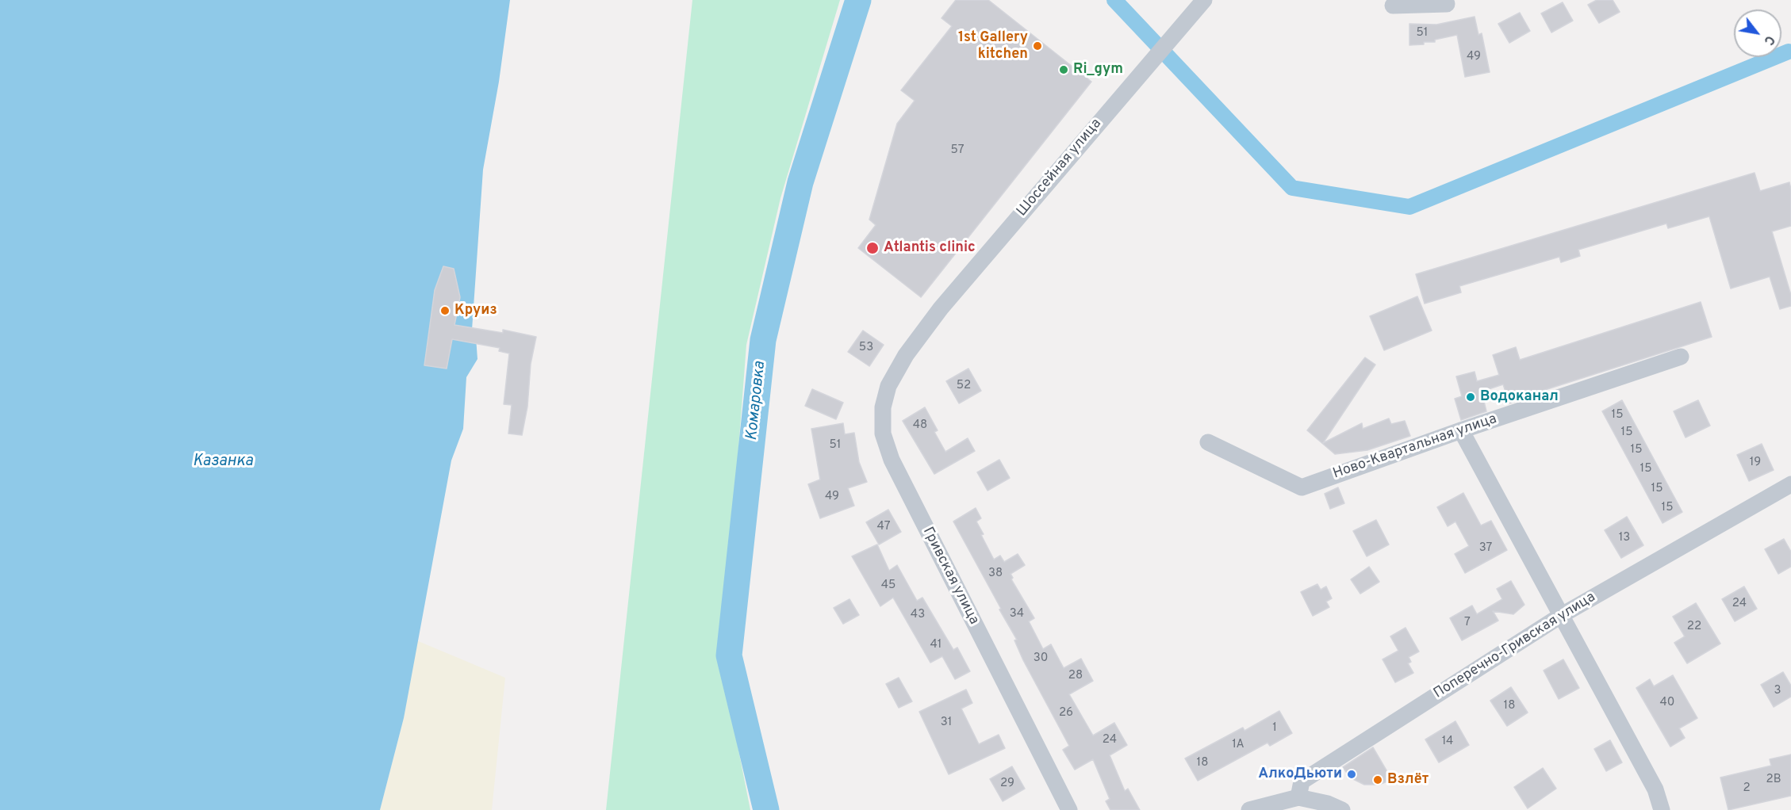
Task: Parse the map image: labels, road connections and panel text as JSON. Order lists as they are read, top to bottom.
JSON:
{
  "streets": {
    "street": [
      "Шоссейная улица",
      "Ново-Квартальная улица",
      "Гривская улица",
      "Поперечно-Гривская улица"
    ]
  },
  "crossings": [
    ["Шоссейная улица", "Гривская улица"]
  ],
  "water": ["Комаровка", "Казанка"],
  "places": [
    "1st Gallery kitchen",
    "Ri_gym",
    "Atlantis clinic",
    "Круиз",
    "Водоканал",
    "АлкоДьюти",
    "Взлёт"
  ],
  "house_numbers": [
    "51",
    "49",
    "57",
    "53",
    "52",
    "15",
    "48",
    "15",
    "51",
    "15",
    "19",
    "15",
    "15",
    "49",
    "15",
    "47",
    "13",
    "37",
    "38",
    "45",
    "24",
    "34",
    "43",
    "7",
    "22",
    "41",
    "30",
    "28",
    "3",
    "40",
    "18",
    "26",
    "31",
    "1",
    "24",
    "14",
    "1А",
    "18",
    "2В",
    "29",
    "2"
  ],
  "north": "bottom right"
}
